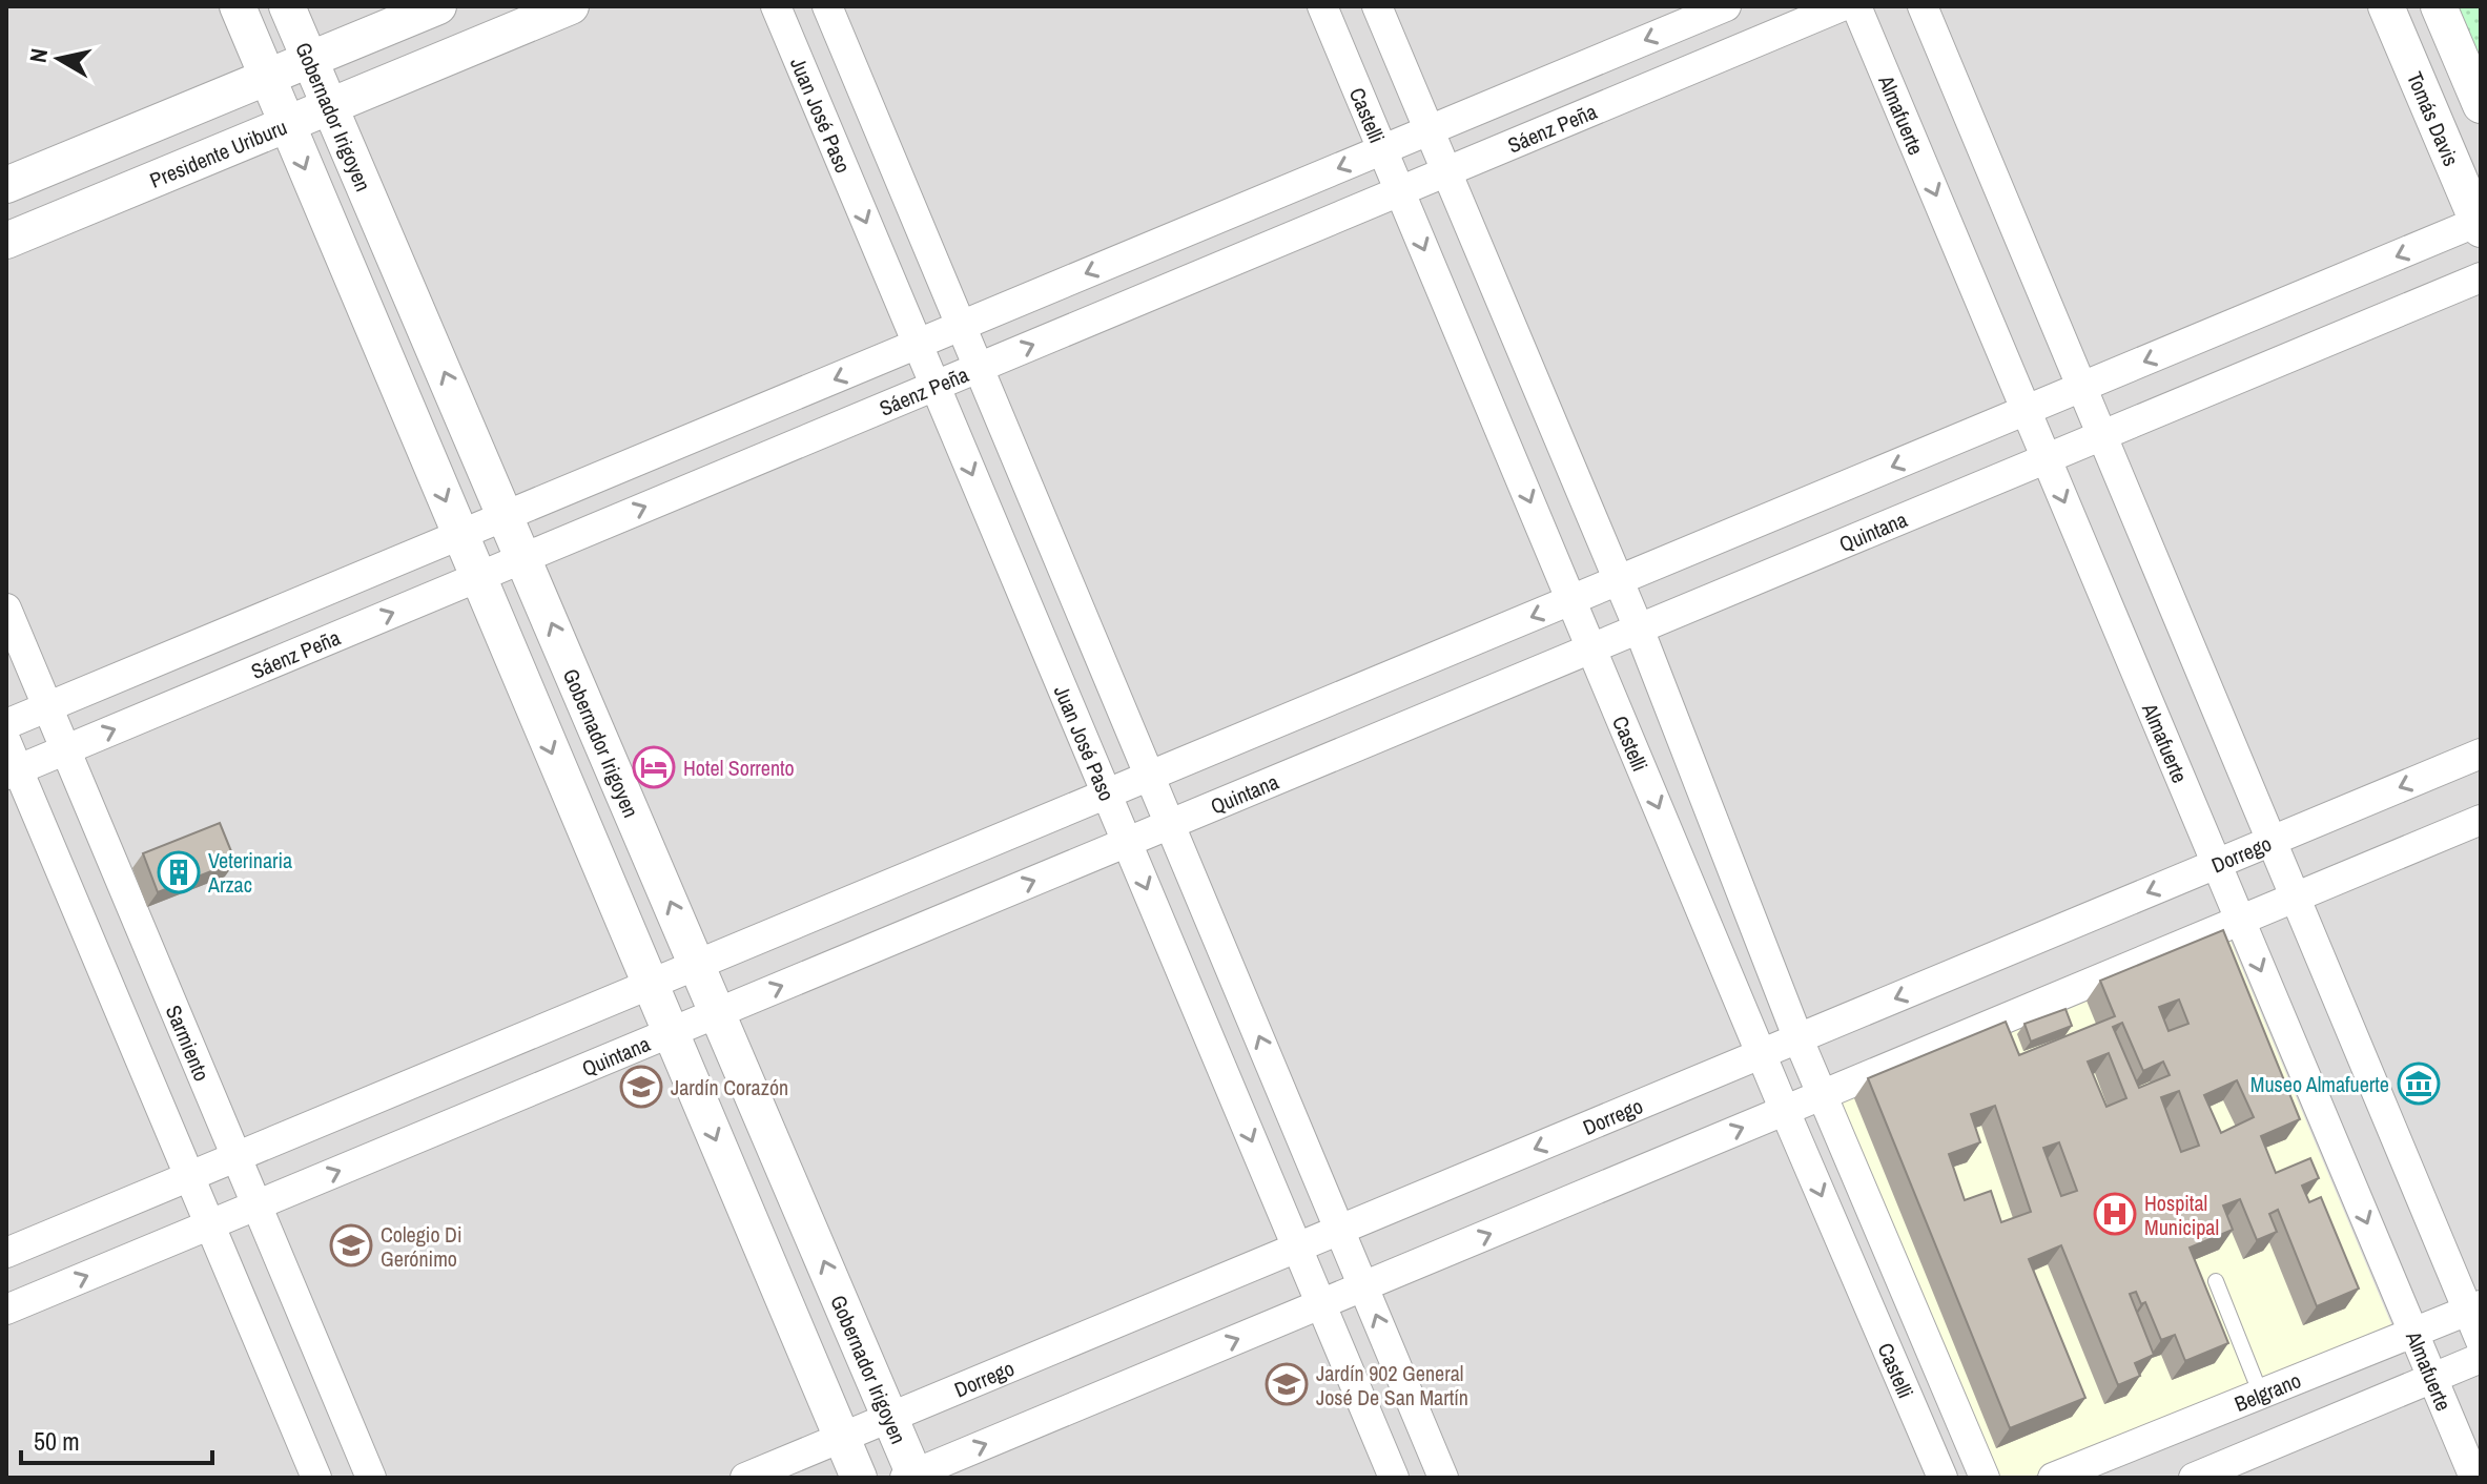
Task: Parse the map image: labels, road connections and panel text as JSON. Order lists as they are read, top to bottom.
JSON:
{
  "streets": {
    "street": [
      "Almafuerte",
      "Juan José Paso",
      "Castelli",
      "Gobernador Irigoyen",
      "Tomás Davis",
      "Sáenz Peña",
      "Presidente Uriburu",
      "Quintana",
      "Dorrego",
      "Sarmiento",
      "Belgrano"
    ]
  },
  "crossings": [
    ["Almafuerte", "Quintana"],
    ["Almafuerte", "Dorrego"],
    ["Almafuerte", "Belgrano"],
    ["Juan José Paso", "Sáenz Peña"],
    ["Juan José Paso", "Quintana"],
    ["Juan José Paso", "Dorrego"],
    ["Castelli", "Sáenz Peña"],
    ["Castelli", "Quintana"],
    ["Castelli", "Dorrego"],
    ["Gobernador Irigoyen", "Sáenz Peña"],
    ["Gobernador Irigoyen", "Presidente Uriburu"],
    ["Gobernador Irigoyen", "Quintana"],
    ["Gobernador Irigoyen", "Dorrego"],
    ["Sáenz Peña", "Sarmiento"],
    ["Quintana", "Sarmiento"]
  ],
  "places": {
    "hotel": ["Hotel Sorrento"],
    "building": ["Veterinaria Arzac"],
    "museum": ["Museo Almafuerte"],
    "school or university": ["Jardín Corazón", "Colegio Di Gerónimo", "Jardín 902 General José De San Martín"],
    "hospital": ["Hospital Municipal"]
  },
  "scale_bar": "50 m",
  "north": "left"
}
